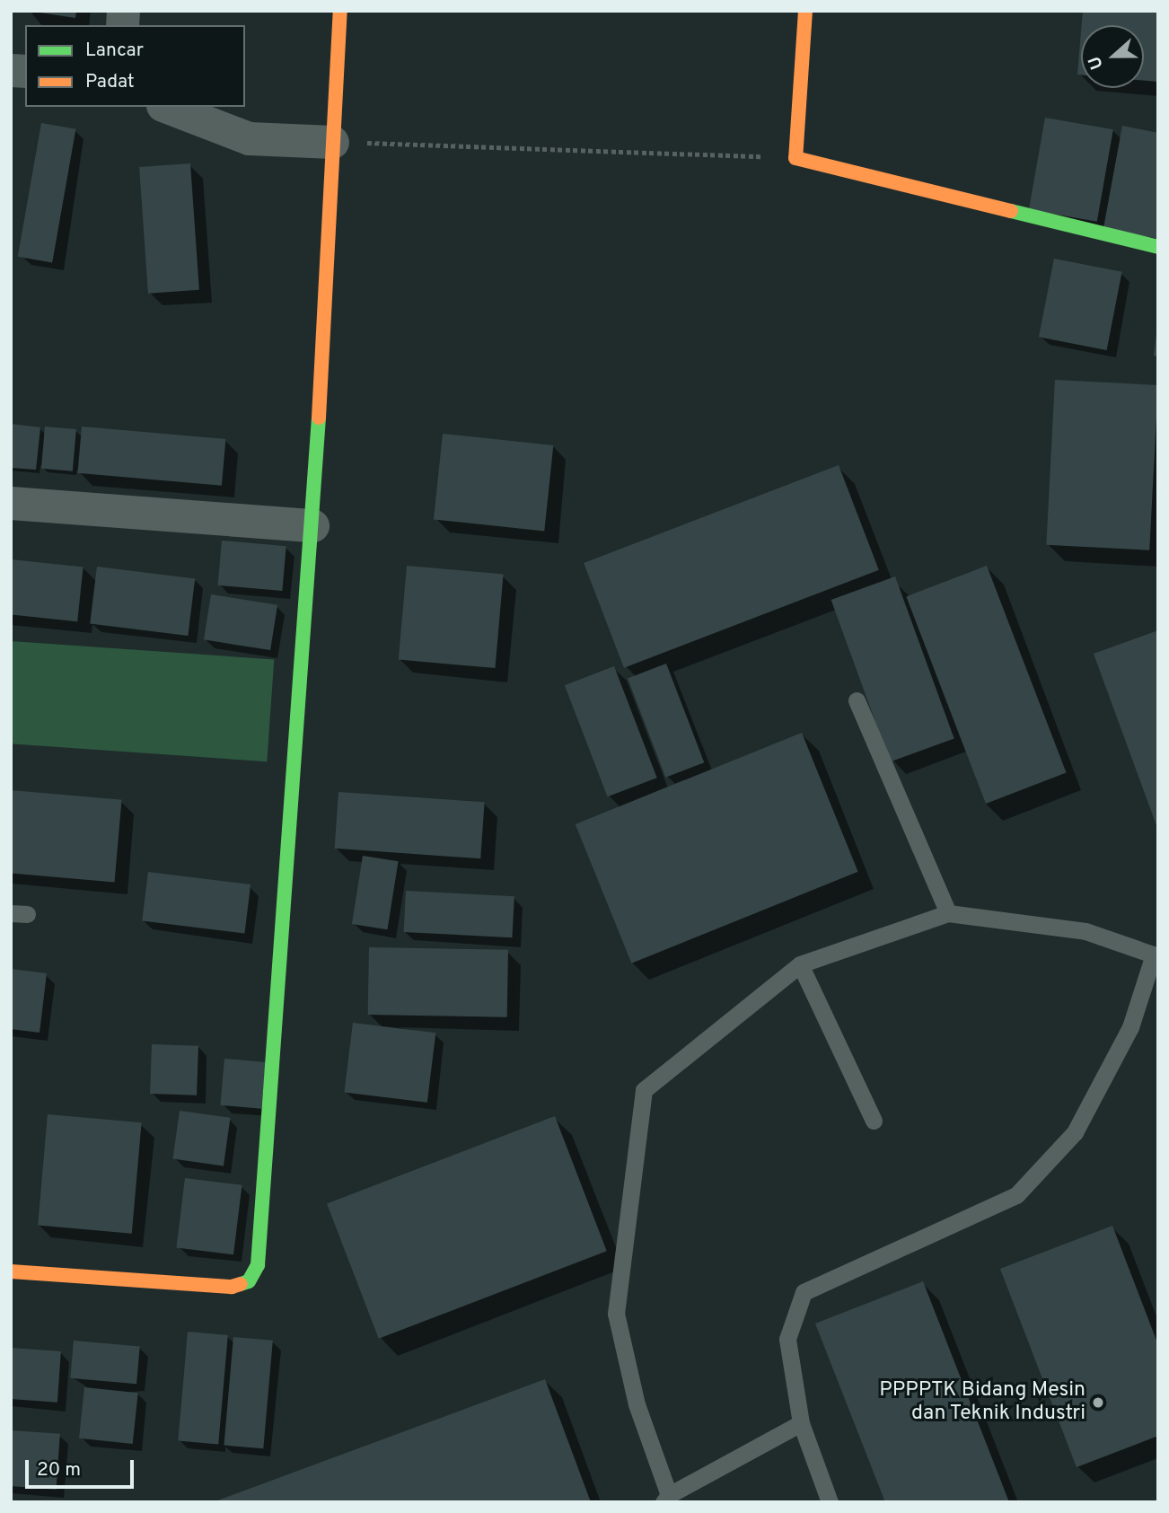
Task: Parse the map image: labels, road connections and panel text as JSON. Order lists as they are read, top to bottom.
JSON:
{
  "places": ["PPPPTK Bidang Mesin dan Teknik Industri"],
  "legend": ["Lancar", "Padat"],
  "scale_bar": "20 m",
  "north": "left"
}
